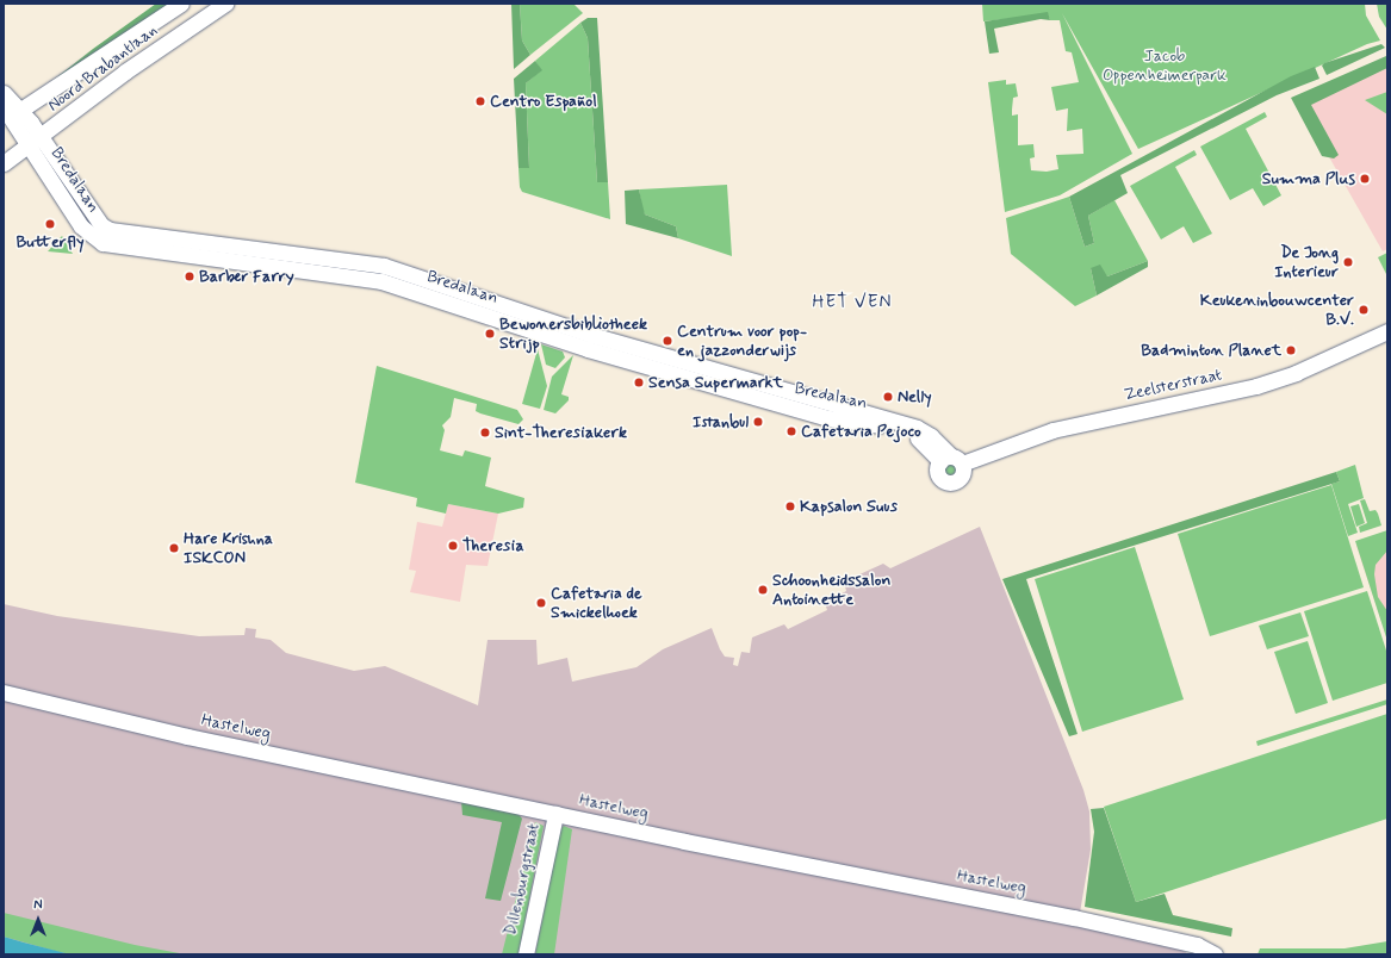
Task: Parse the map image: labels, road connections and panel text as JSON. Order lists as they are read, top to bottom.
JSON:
{
  "streets": {
    "street": [
      "Noord Brabantlaan",
      "Bredalaan",
      "Zeelsterstraat",
      "Hastelweg",
      "Dillenburgstraat"
    ]
  },
  "crossings": [
    ["Noord Brabantlaan", "Bredalaan"],
    ["Bredalaan", "Zeelsterstraat"],
    ["Hastelweg", "Dillenburgstraat"]
  ],
  "districts": ["HET VEN"],
  "parks": ["Jacob Oppenheimerpark"],
  "places": [
    "Centro Español",
    "Summa Plus",
    "Butterfly",
    "De Jong Interieur",
    "Barber Farry",
    "Keukeninbouwcenter B.V.",
    "Bewonersbibliotheek Strijp",
    "Centrum voor pop- en jazzonderwijs",
    "Badminton Planet",
    "Sensa Supermarkt",
    "Nelly",
    "Istanbul",
    "Cafetaria Pejoco",
    "Sint-Theresiakerk",
    "Kapsalon Suus",
    "Theresia",
    "Hare Krishna ISKCON",
    "Schoonheidssalon Antoinette",
    "Cafetaria de Smickelhoek"
  ],
  "north": "top"
}
